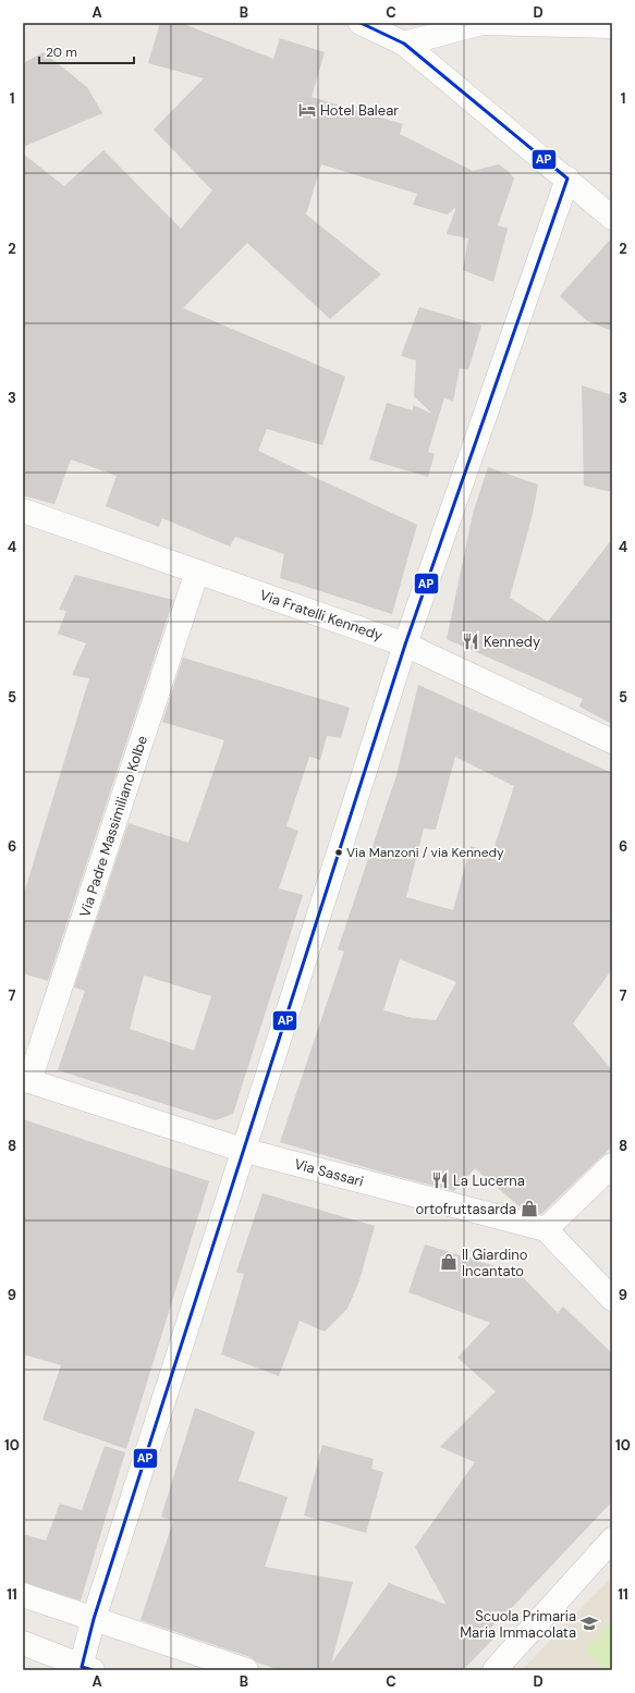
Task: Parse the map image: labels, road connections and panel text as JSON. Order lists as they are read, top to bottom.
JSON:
{
  "streets": {
    "street": ["Via Fratelli Kennedy", "Via Padre Massimiliano Kolbe", "Via Sassari"]
  },
  "crossings": [
    ["Via Fratelli Kennedy", "Via Padre Massimiliano Kolbe"],
    ["Via Padre Massimiliano Kolbe", "Via Sassari"]
  ],
  "places": {
    "hotel": ["Hotel Balear"],
    "restaurant": ["Kennedy", "La Lucerna"],
    "other": ["Via Manzoni / via Kennedy"],
    "shop": ["ortofruttasarda", "Il Giardino Incantato"],
    "school or university": ["Scuola Primaria Maria Immacolata"]
  },
  "lines": ["transit line AP"],
  "scale_bar": "20 m",
  "grid": {
    "columns": [
      "A",
      "B",
      "C",
      "D"
    ],
    "rows": [
      "1",
      "2",
      "3",
      "4",
      "5",
      "6",
      "7",
      "8",
      "9",
      "10",
      "11"
    ]
  }
}
